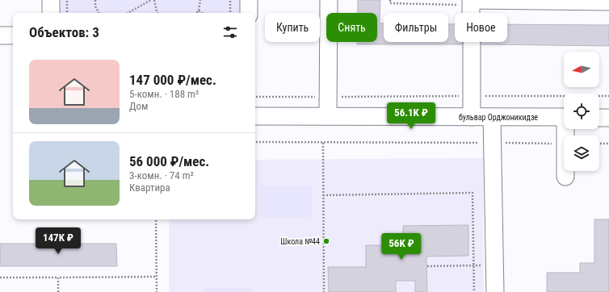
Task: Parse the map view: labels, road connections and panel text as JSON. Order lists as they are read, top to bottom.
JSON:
{
  "streets": {
    "street": ["бульвар Орджоникидзе"]
  },
  "places": ["Школа №44"],
  "north": "left",
  "page": {
    "chip": [
      "Купить",
      "Снять",
      "Фильтры",
      "Новое"
    ],
    "heading": "Объектов: 3",
    "list": [
      {
        "name": "147 000 ₽/мес.",
        "note": "5-комн. · 188 m² · Дом"
      },
      {
        "name": "56 000 ₽/мес.",
        "note": "3-комн. · 74 m² · Квартира"
      }
    ],
    "price": ["56.1K ₽", "147K ₽", "56K ₽"]
  }
}
